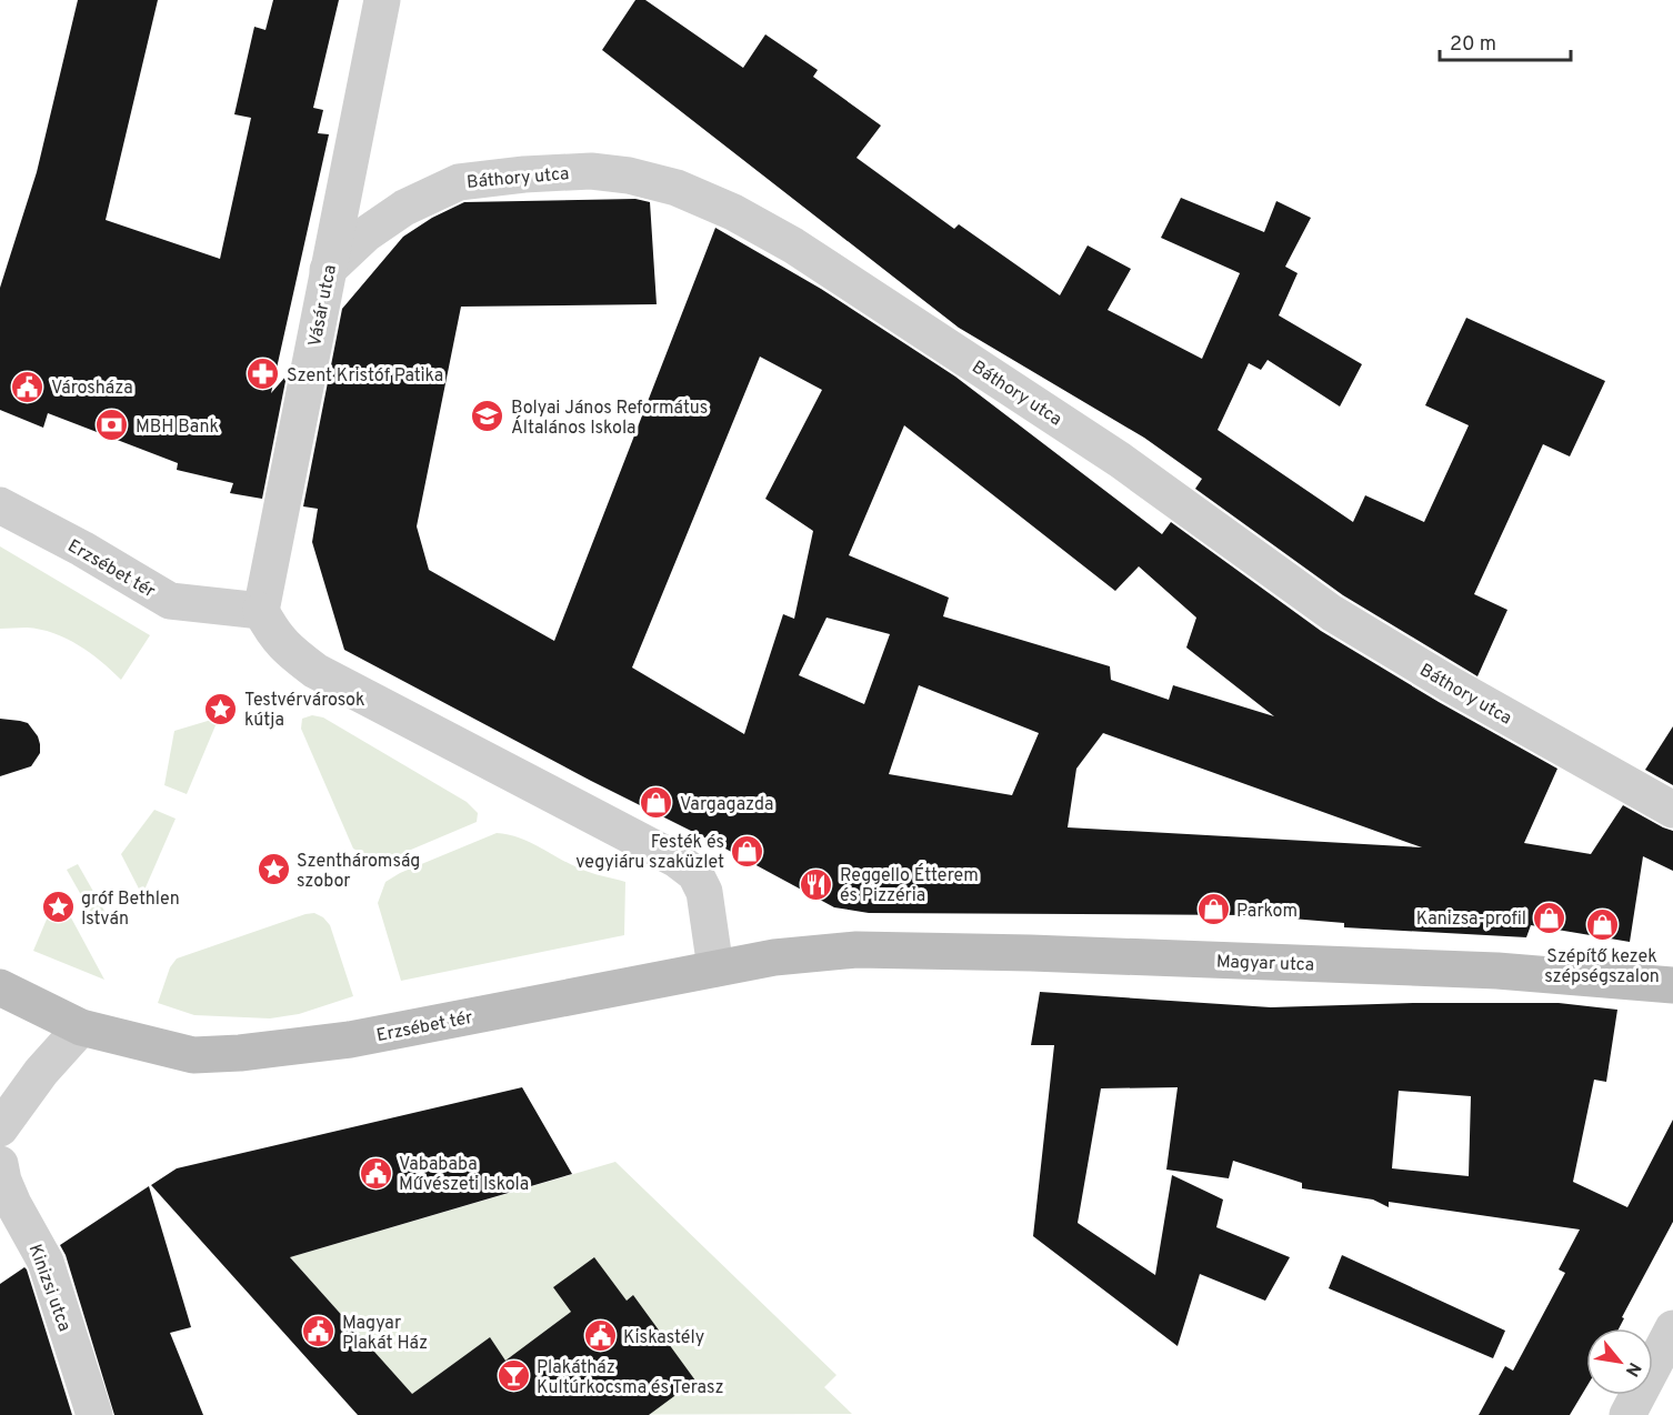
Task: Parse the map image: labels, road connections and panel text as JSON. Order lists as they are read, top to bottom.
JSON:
{
  "streets": {
    "street": [
      "Báthory utca",
      "Vásár utca",
      "Erzsébet tér",
      "Magyar utca",
      "Kinizsi utca"
    ]
  },
  "crossings": [
    ["Báthory utca", "Vásár utca"],
    ["Vásár utca", "Erzsébet tér"],
    ["Erzsébet tér", "Magyar utca"]
  ],
  "places": {
    "pharmacy": ["Szent Kristóf Patika"],
    "public building": [
      "Városháza",
      "Vabababa Művészeti Iskola",
      "Magyar Plakát Ház",
      "Kiskastély"
    ],
    "school or university": ["Bolyai János Református Általános Iskola"],
    "bank": ["MBH Bank"],
    "place": ["Testvérvárosok kútja", "Szentháromság szobor", "gróf Bethlen István"],
    "shop": [
      "Vargagazda",
      "Festék és vegyiáru szaküzlet",
      "Parkom",
      "Kanizsa-profil",
      "Szépítő kezek szépségszalon"
    ],
    "restaurant": ["Reggello Étterem és Pizzéria"],
    "bar": ["Plakátház Kultúrkocsma és Terasz"]
  },
  "scale_bar": "20 m",
  "north": "bottom right"
}
